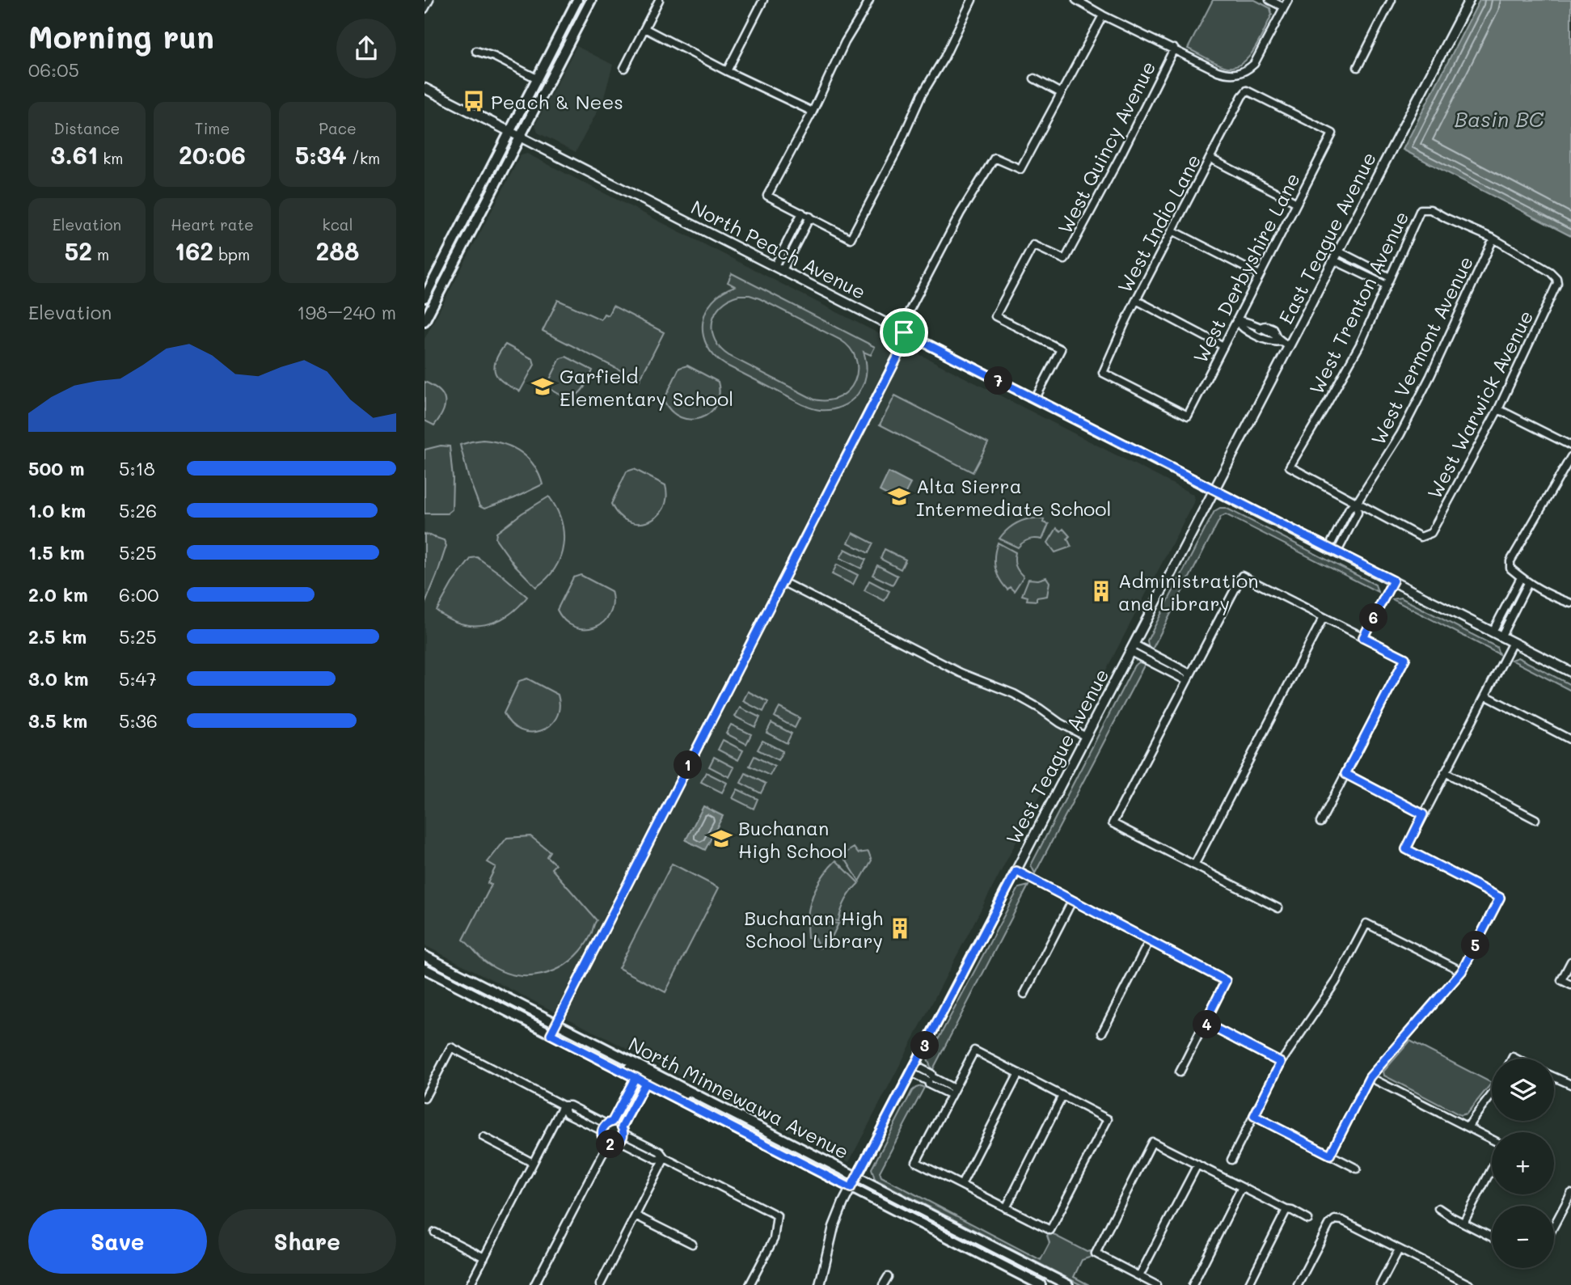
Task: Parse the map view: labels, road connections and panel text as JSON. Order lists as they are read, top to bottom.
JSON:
{
  "streets": {
    "main road": ["North Minnewawa Avenue"],
    "street": [
      "West Quincy Avenue",
      "West Indio Lane",
      "East Teague Avenue",
      "North Peach Avenue",
      "West Derbyshire Lane",
      "West Trenton Avenue",
      "West Vermont Avenue",
      "West Warwick Avenue",
      "West Teague Avenue"
    ]
  },
  "crossings": [
    ["West Quincy Avenue", "North Peach Avenue"],
    ["West Indio Lane", "West Derbyshire Lane"],
    ["East Teague Avenue", "North Peach Avenue"],
    ["East Teague Avenue", "West Teague Avenue"],
    ["North Peach Avenue", "West Vermont Avenue"],
    ["North Peach Avenue", "West Teague Avenue"],
    ["West Trenton Avenue", "West Vermont Avenue"],
    ["West Trenton Avenue", "West Warwick Avenue"],
    ["West Vermont Avenue", "West Warwick Avenue"],
    ["West Teague Avenue", "North Minnewawa Avenue"]
  ],
  "water": ["Basin BC"],
  "places": {
    "bus stop": ["Peach & Nees"],
    "school or university": ["Garfield Elementary School", "Alta Sierra Intermediate School", "Buchanan High School"],
    "building": ["Administration and Library", "Buchanan High School Library"]
  },
  "page": {
    "heading": ["Morning run", "06:05"],
    "stats": [
      ["Distance", "3.61 km"],
      ["Time", "20:06"],
      ["Pace", "5:34 /km"],
      ["Elevation", "52 m"],
      ["Heart rate", "162 bpm"],
      ["kcal", "288"]
    ],
    "chart": ["Elevation", "198–240 m"],
    "pins": [
      "7",
      "6",
      "1",
      "5",
      "4",
      "3",
      "2"
    ],
    "list": [
      {
        "name": "500 m",
        "note": "5:18"
      },
      {
        "name": "1.0 km",
        "note": "5:26"
      },
      {
        "name": "1.5 km",
        "note": "5:25"
      },
      {
        "name": "2.0 km",
        "note": "6:00"
      },
      {
        "name": "2.5 km",
        "note": "5:25"
      },
      {
        "name": "3.0 km",
        "note": "5:47"
      },
      {
        "name": "3.5 km",
        "note": "5:36"
      }
    ],
    "map_buttons": ["+", "−"],
    "buttons": ["Save", "Share"]
  }
}
